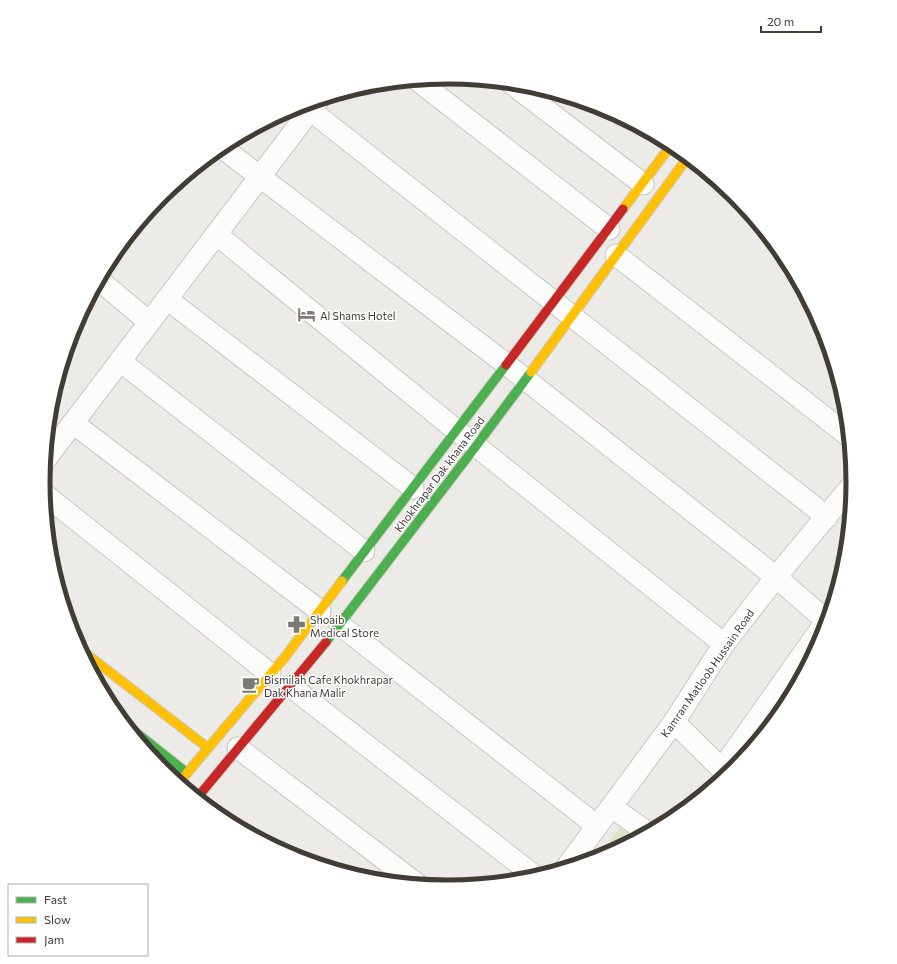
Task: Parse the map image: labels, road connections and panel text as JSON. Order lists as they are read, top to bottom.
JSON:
{
  "streets": {
    "street": ["Khokhrapar Dak khana Road", "Kamran Matloob Hussain Road"]
  },
  "places": {
    "hotel": ["Al Shams Hotel"],
    "pharmacy": ["Shoaib Medical Store"],
    "cafe": ["Bismilah Cafe Khokhrapar Dak Khana Malir"]
  },
  "legend": ["Fast", "Slow", "Jam"],
  "scale_bar": "20 m"
}
